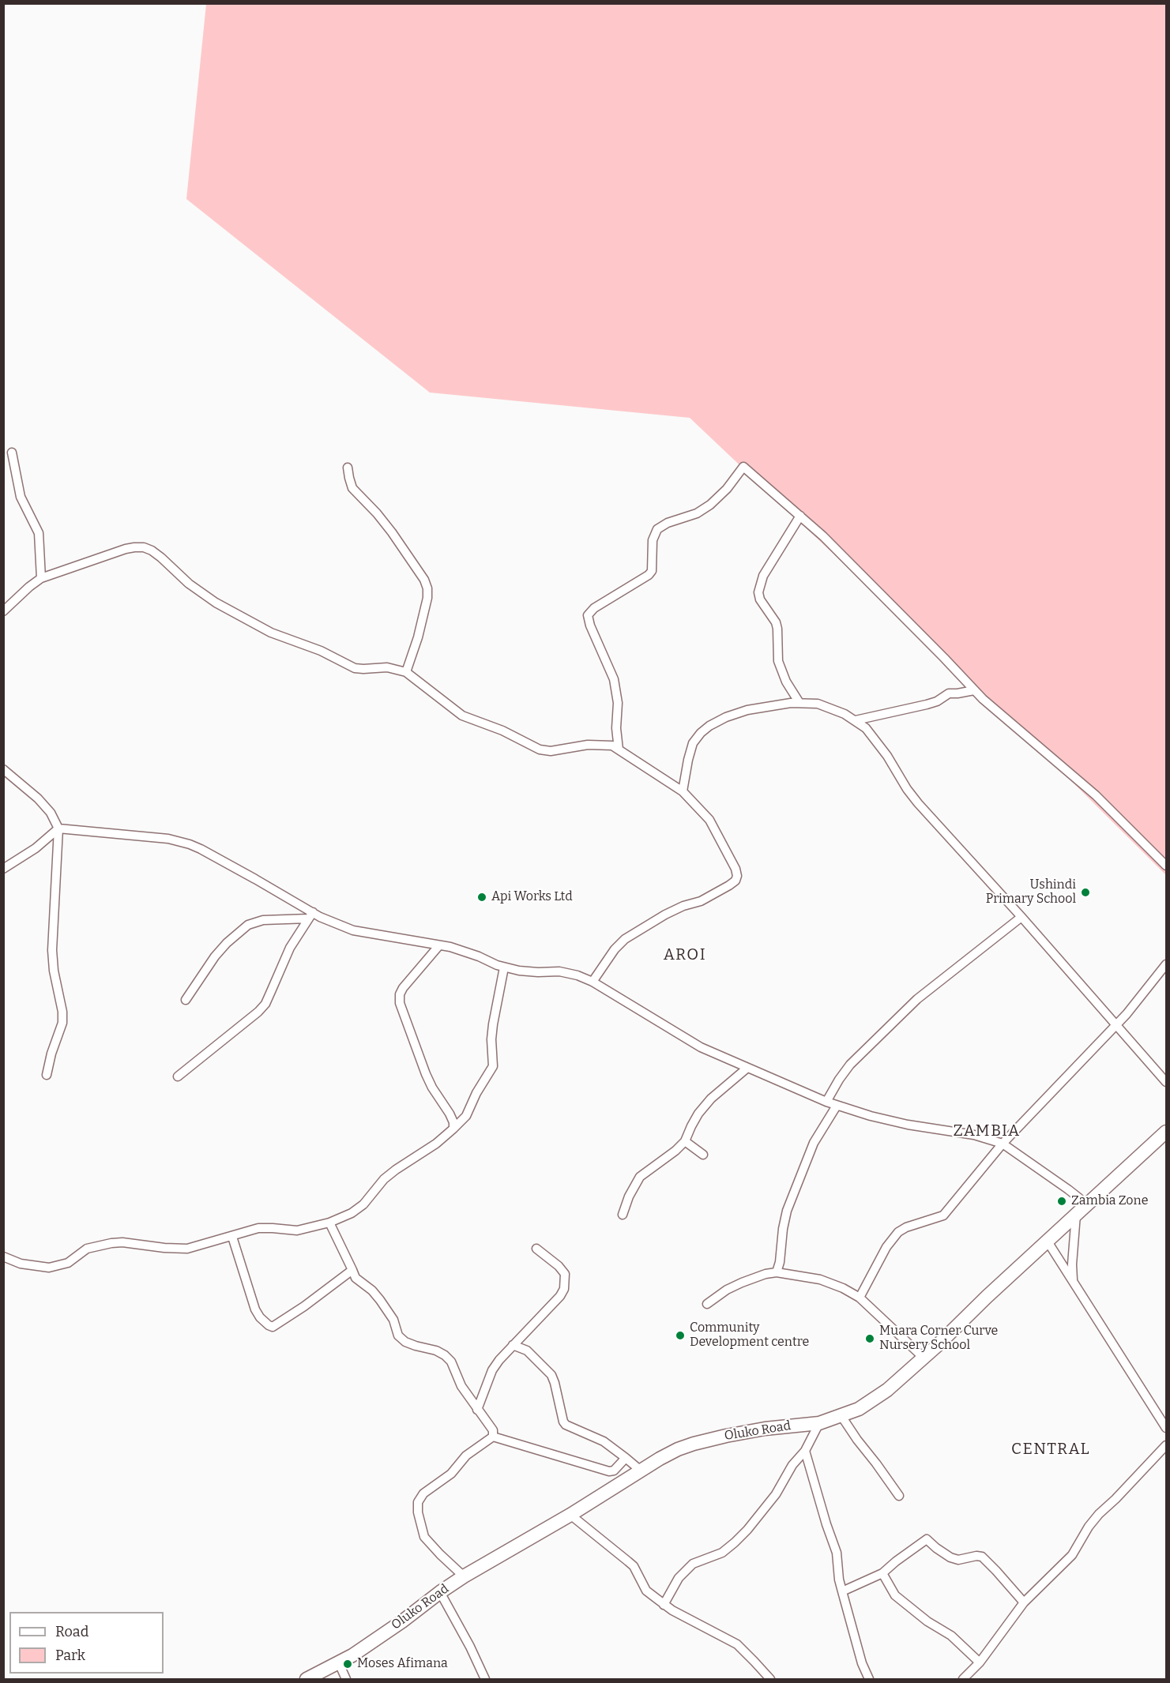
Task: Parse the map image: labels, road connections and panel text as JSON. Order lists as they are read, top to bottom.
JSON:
{
  "streets": {
    "main road": ["Oluko Road"]
  },
  "districts": ["AROI", "ZAMBIA", "CENTRAL"],
  "places": [
    "Ushindi Primary School",
    "Api Works Ltd",
    "Zambia Zone",
    "Community Development centre",
    "Muara Corner Curve Nursery School",
    "Moses Afimana"
  ],
  "legend": ["Road", "Park"]
}
